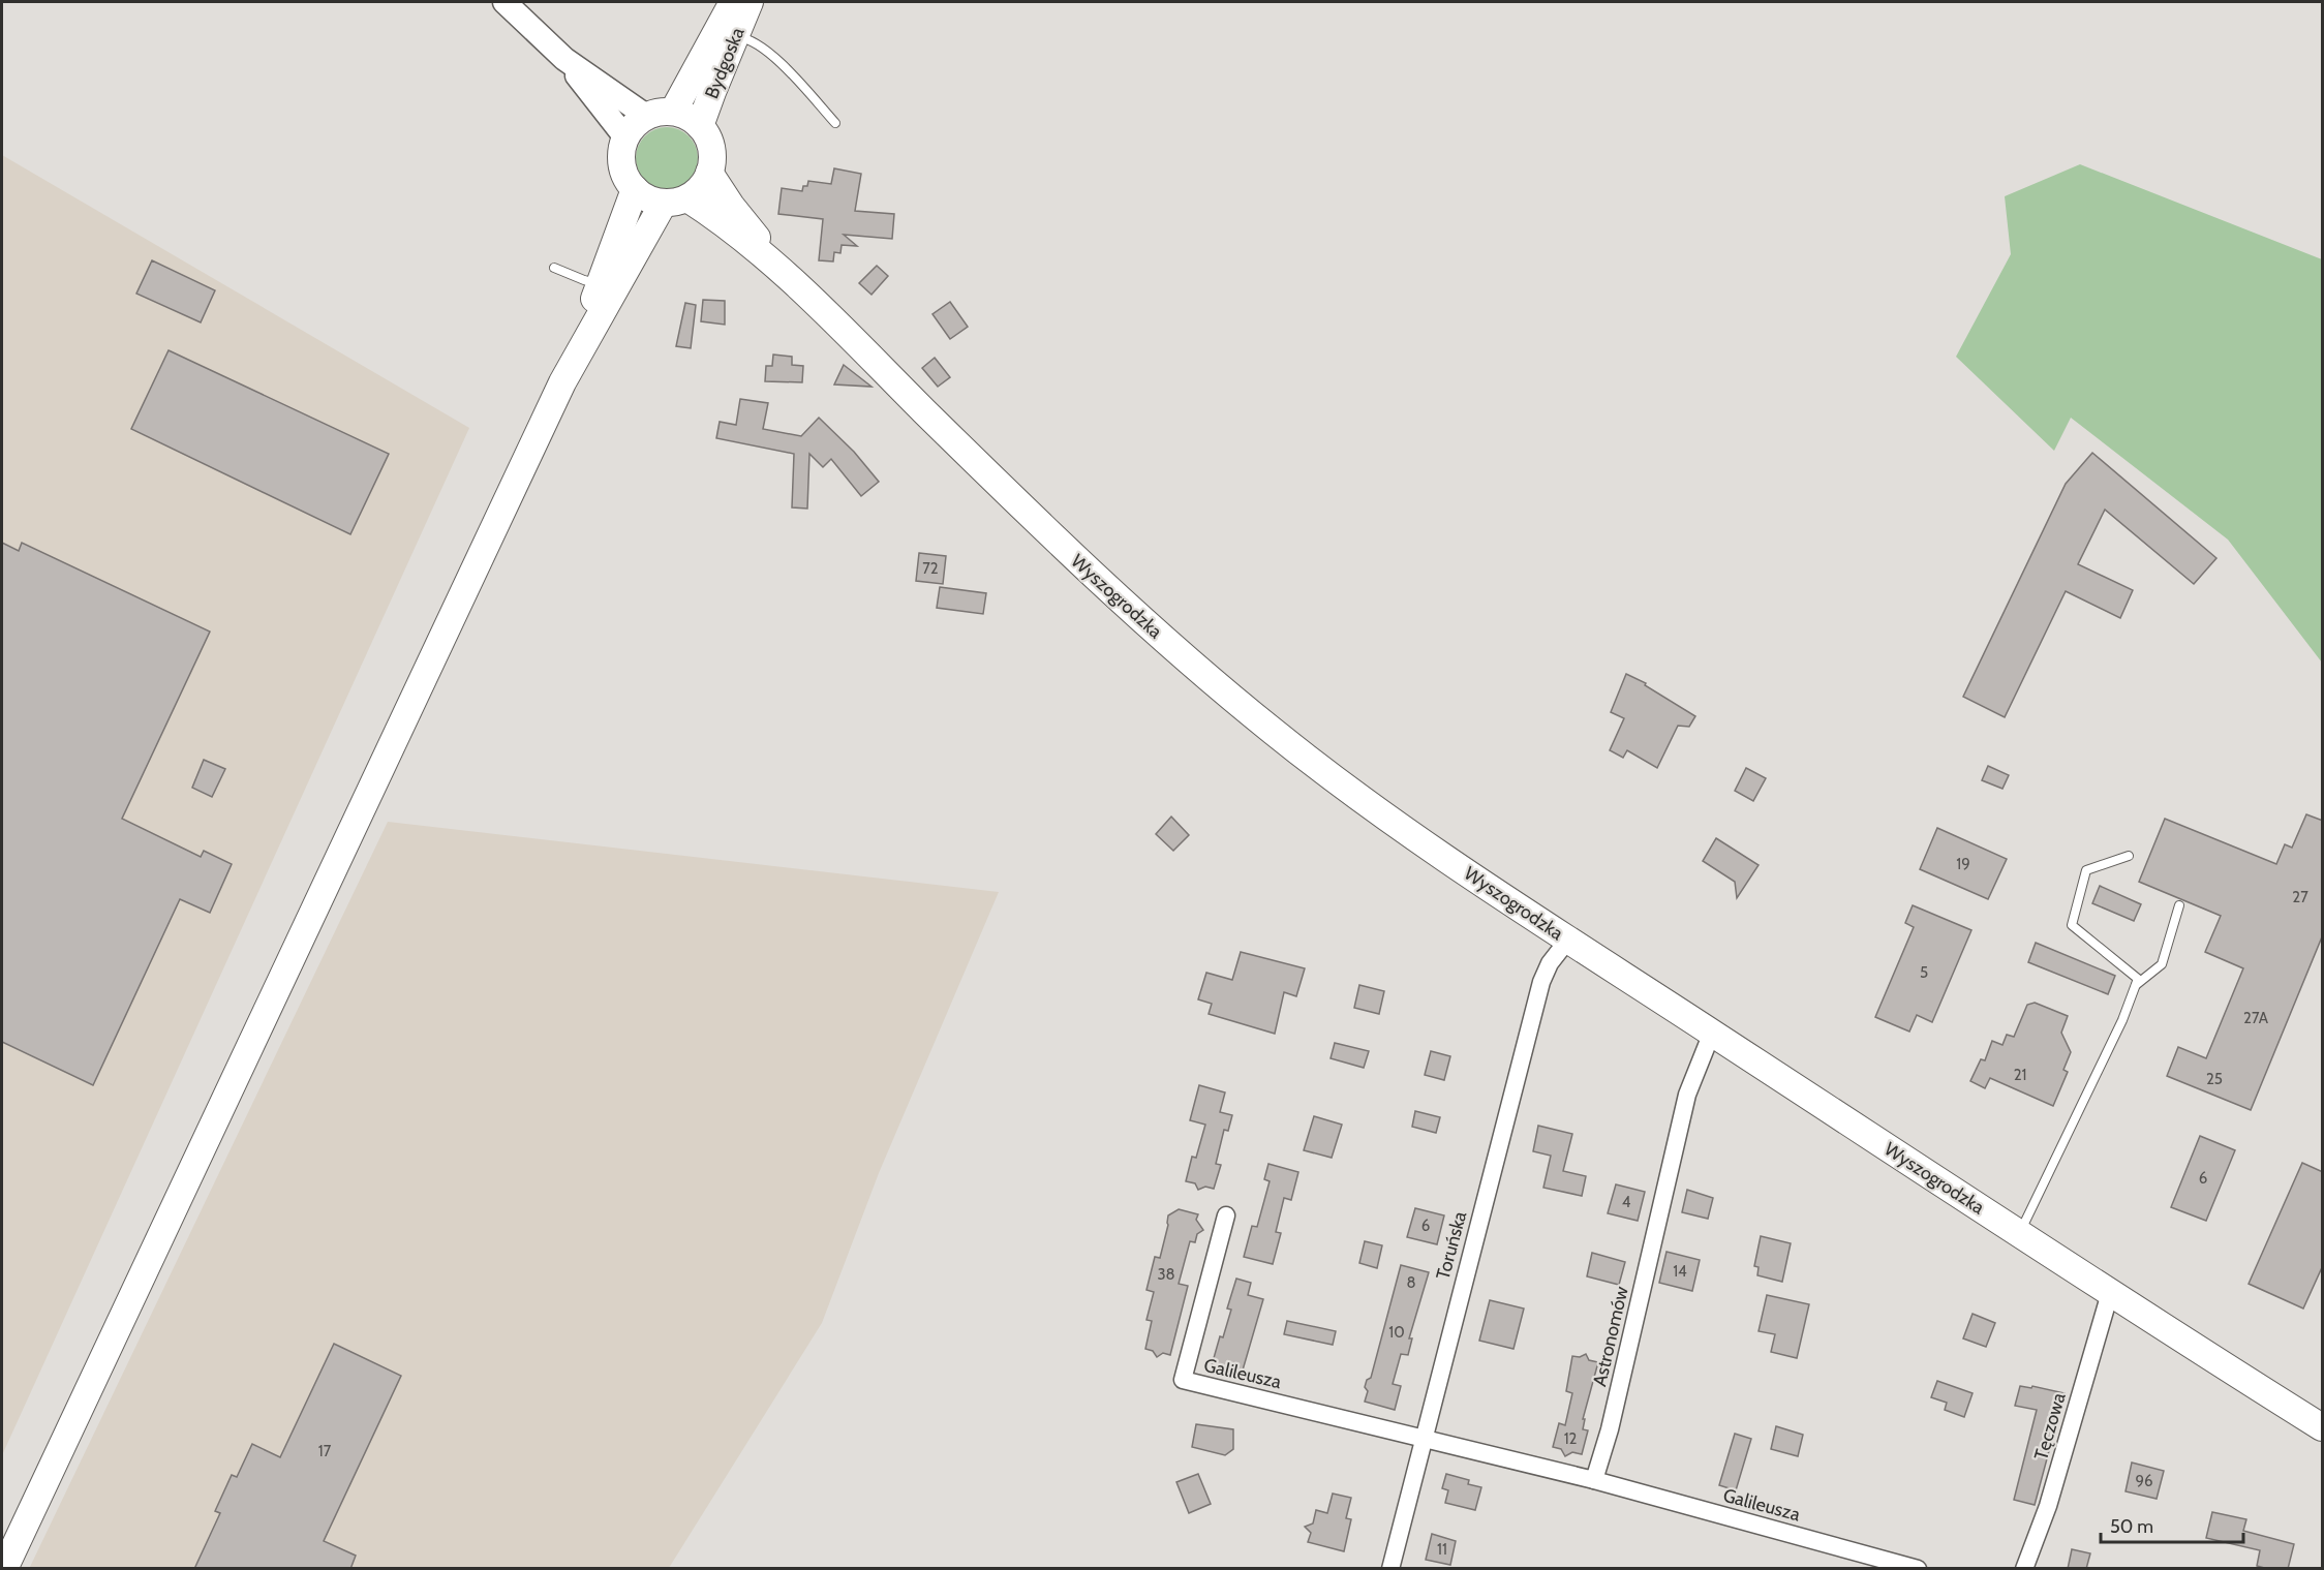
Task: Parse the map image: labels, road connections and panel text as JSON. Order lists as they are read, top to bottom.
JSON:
{
  "streets": {
    "main road": ["Bydgoska", "Wyszogrodzka"],
    "street": [
      "Toruńska",
      "Astronomów",
      "Galileusza",
      "Tęczowa"
    ]
  },
  "crossings": [
    ["Bydgoska", "Wyszogrodzka"],
    ["Wyszogrodzka", "Toruńska"],
    ["Wyszogrodzka", "Astronomów"],
    ["Wyszogrodzka", "Tęczowa"],
    ["Toruńska", "Galileusza"],
    ["Astronomów", "Galileusza"]
  ],
  "house_numbers": [
    "72",
    "19",
    "27",
    "5",
    "27A",
    "21",
    "25",
    "6",
    "4",
    "6",
    "14",
    "38",
    "8",
    "10",
    "12",
    "17",
    "96",
    "11"
  ],
  "scale_bar": "50 m"
}
